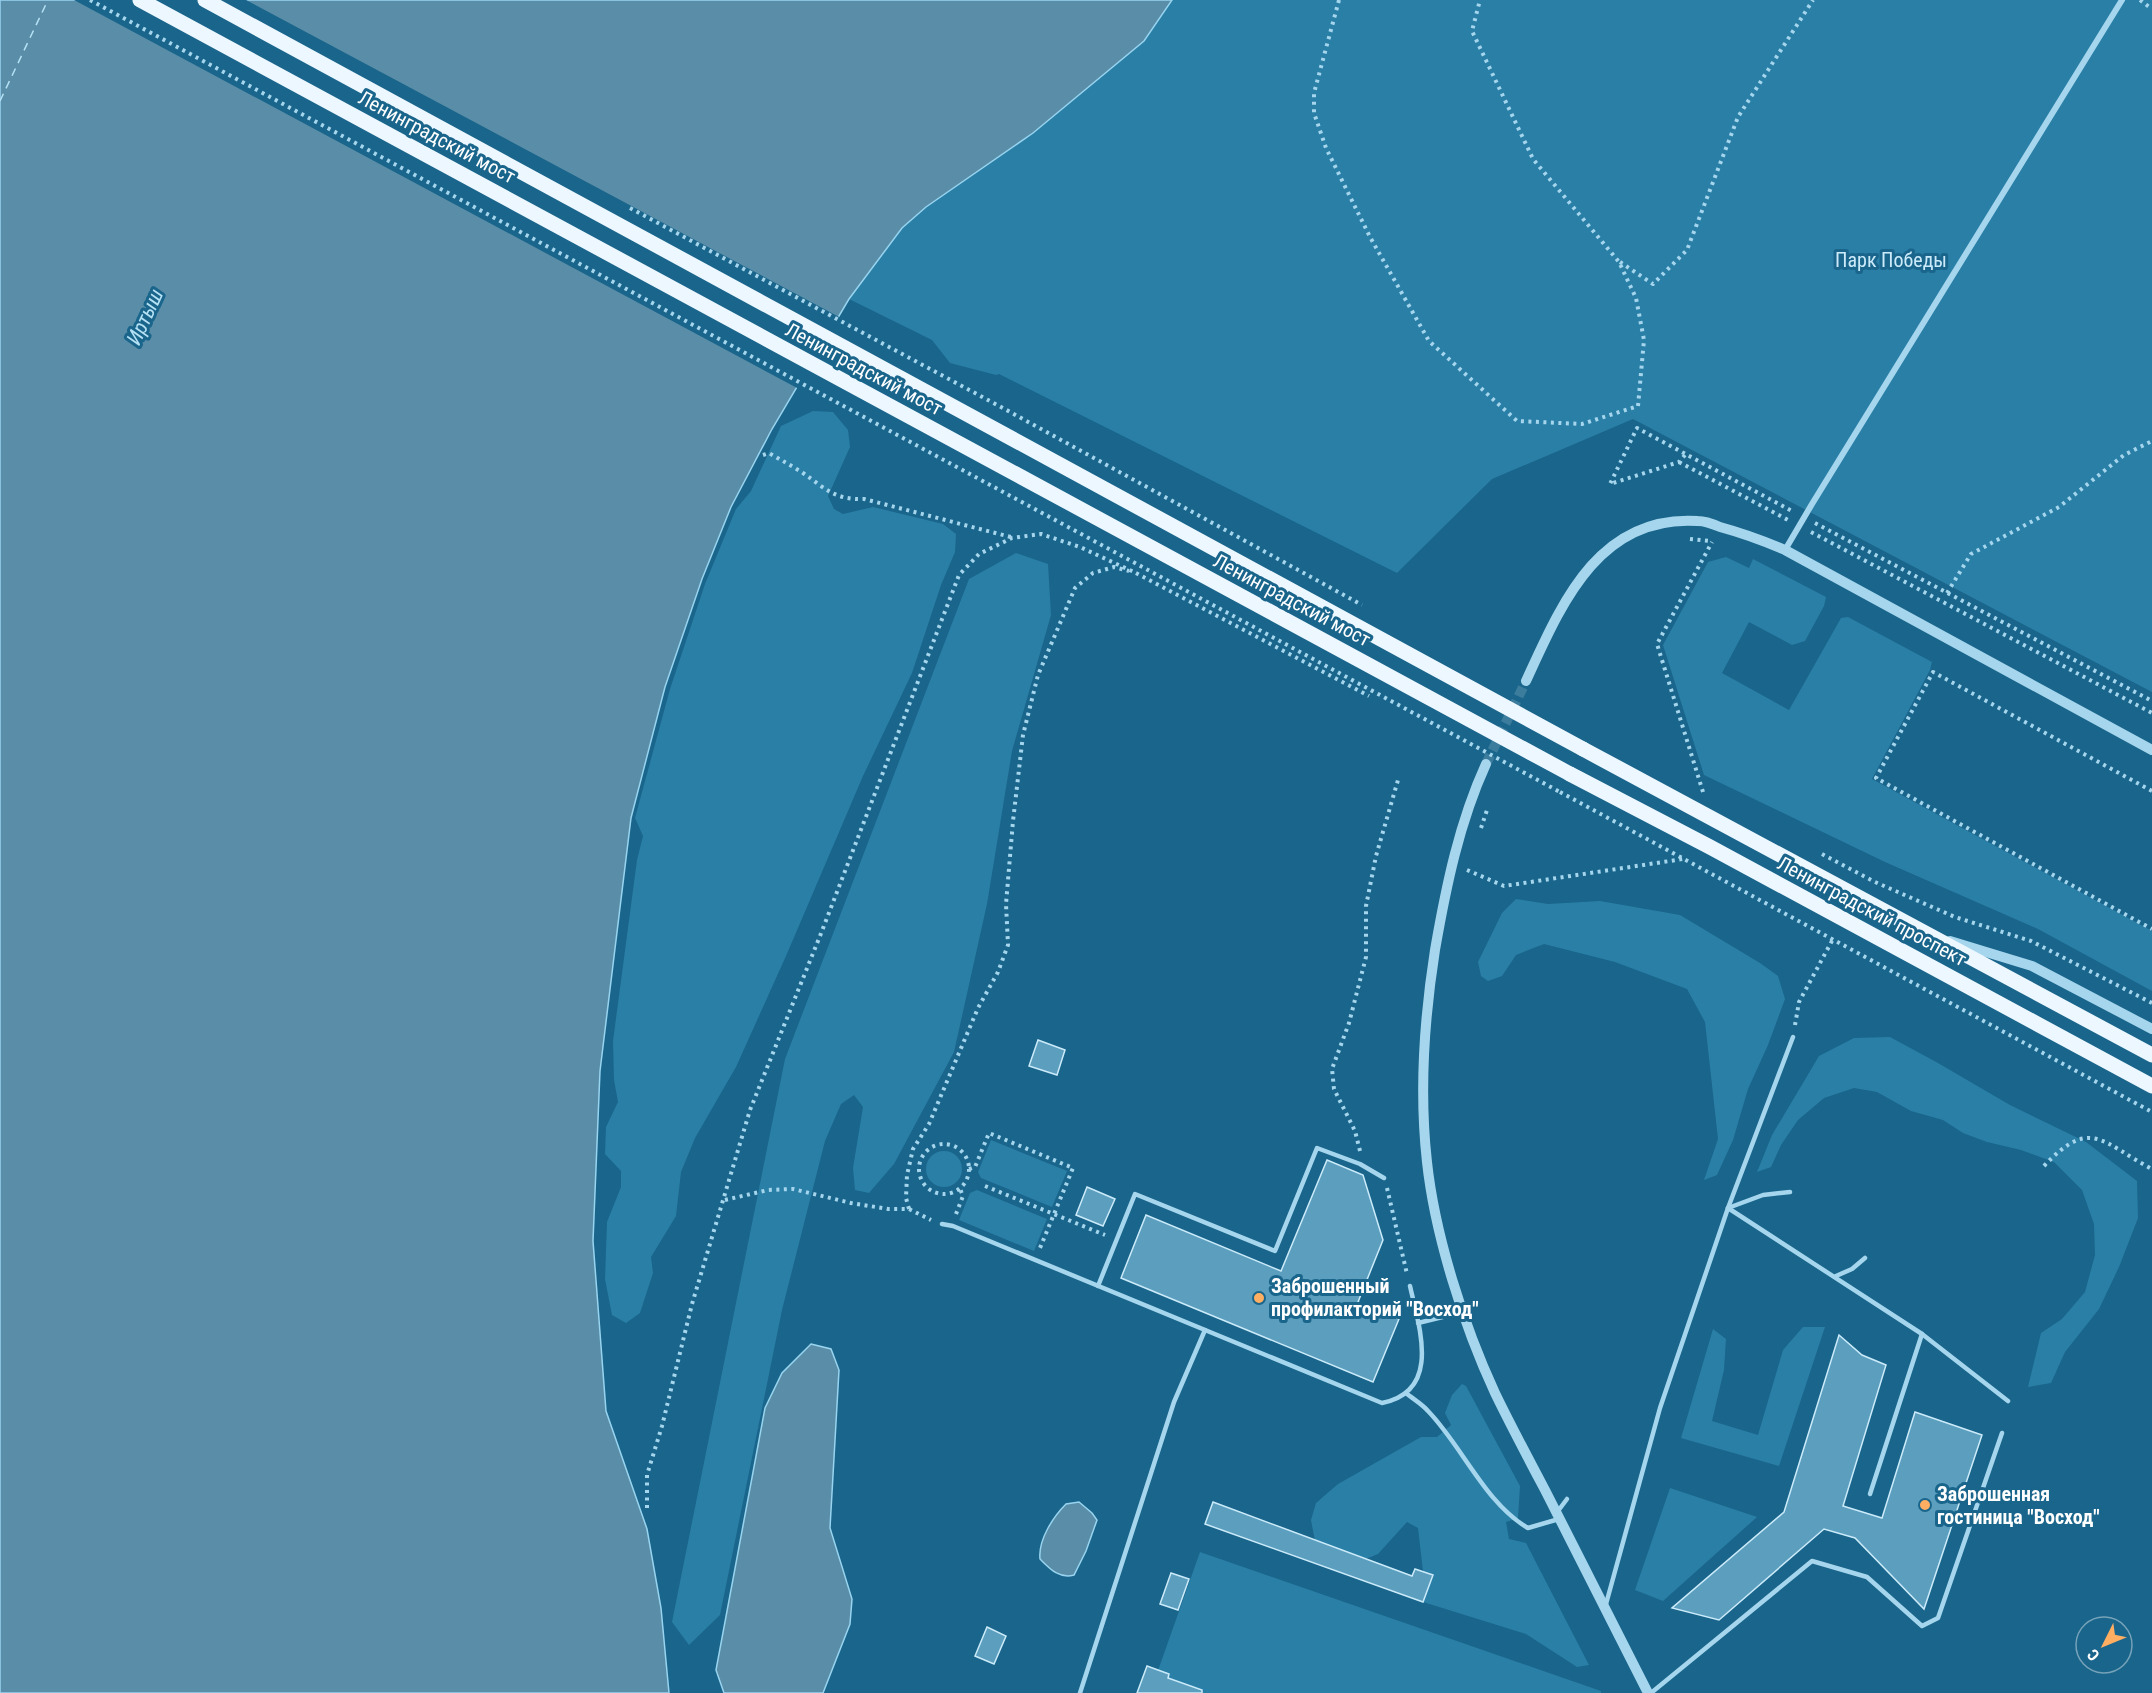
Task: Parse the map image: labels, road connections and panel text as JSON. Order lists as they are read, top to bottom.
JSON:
{
  "streets": {
    "main road": ["Ленинградский мост", "Ленинградский проспект"]
  },
  "crossings": [
    ["Ленинградский мост", "Ленинградский проспект"]
  ],
  "water": ["Иртыш"],
  "parks": ["Парк Победы"],
  "places": ["Заброшенный профилакторий \"Восход\"", "Заброшенная гостиница \"Восход\""],
  "north": "bottom left"
}
